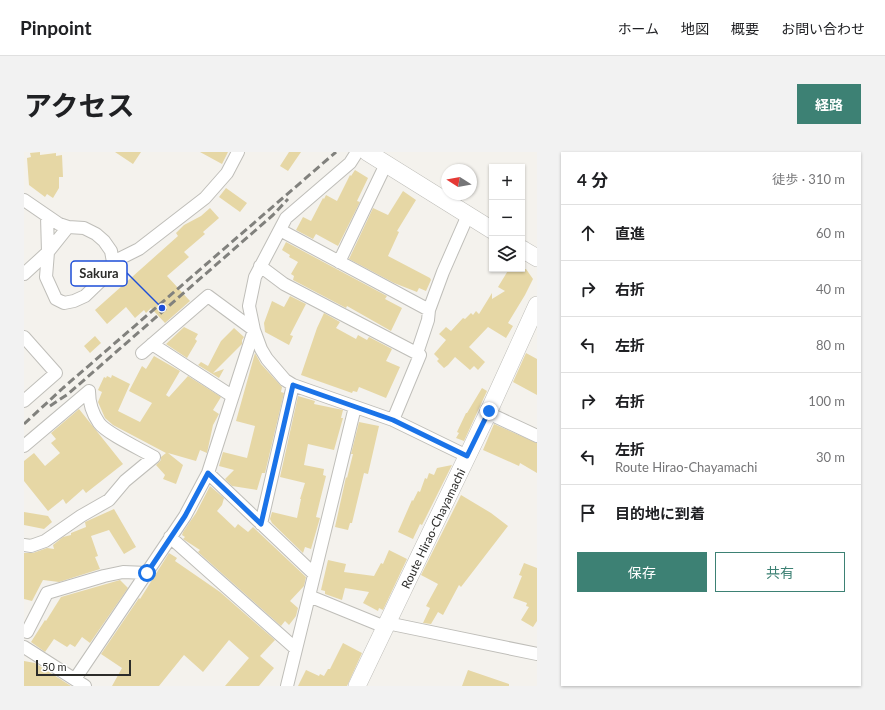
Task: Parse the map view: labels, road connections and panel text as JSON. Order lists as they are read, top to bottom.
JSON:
{
  "streets": {
    "main road": ["Route Hirao-Chayamachi"]
  },
  "places": ["Sakura"],
  "scale_bar": "50 m",
  "north": "left",
  "page": {
    "header": "Pinpoint",
    "nav": [
      "ホーム",
      "地図",
      "概要",
      "お問い合わせ"
    ],
    "title": "アクセス",
    "buttons": [
      "経路",
      ["保存", "共有"]
    ],
    "heading": ["4 分", "徒歩 · 310 m"],
    "map_buttons": ["+", "−"],
    "list": [
      ["直進", "60 m"],
      ["右折", "40 m"],
      ["左折", "80 m"],
      ["右折", "100 m"],
      ["左折", "Route Hirao-Chayamachi", "30 m"],
      "目的地に到着"
    ],
    "scale": "50 m"
  }
}
